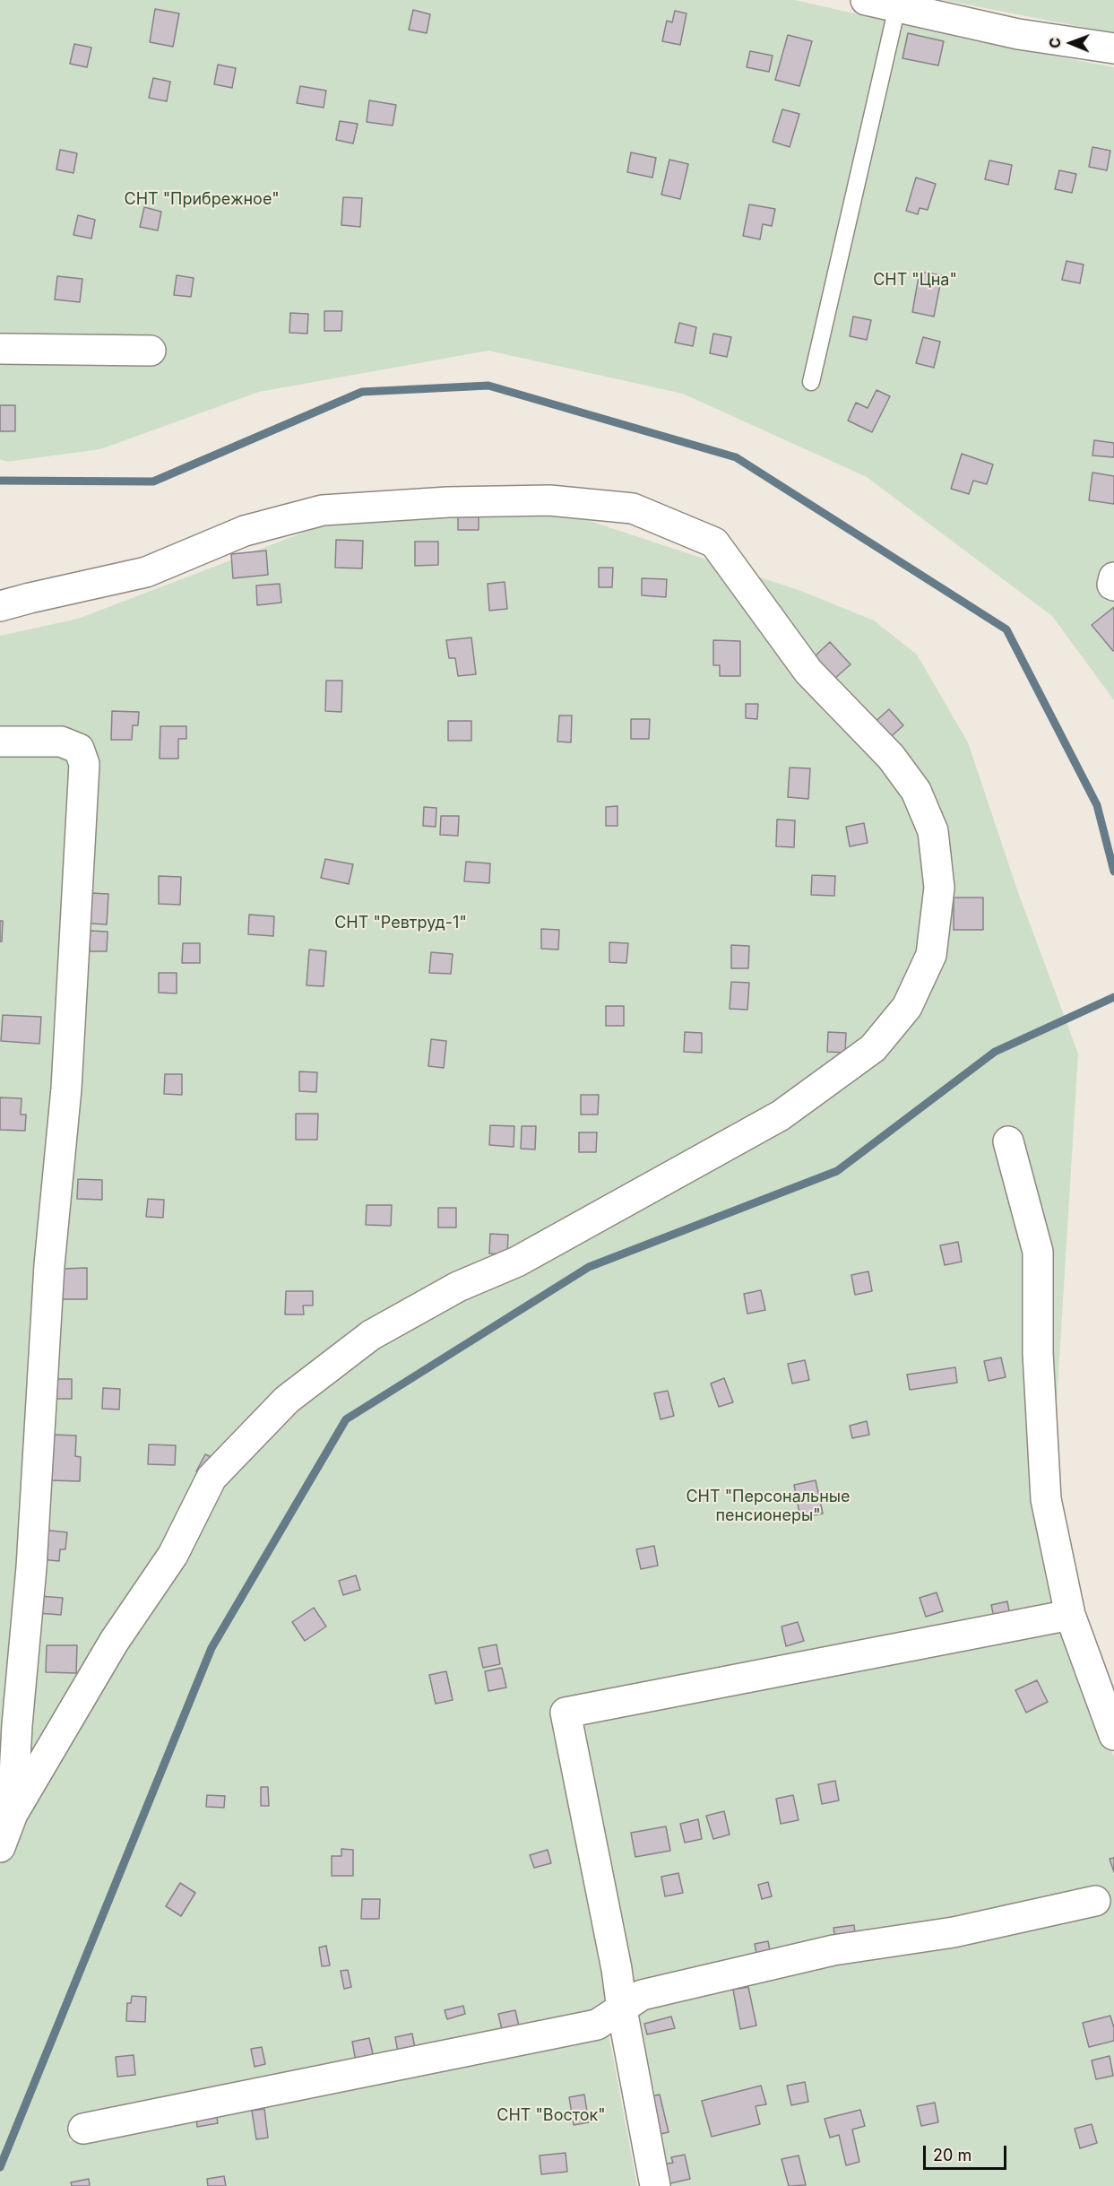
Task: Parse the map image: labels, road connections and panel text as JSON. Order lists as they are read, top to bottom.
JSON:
{
  "parks": [
    "СНТ \"Прибрежное\"",
    "СНТ \"Цна\"",
    "СНТ \"Ревтруд-1\"",
    "СНТ \"Персональные пенсионеры\"",
    "СНТ \"Восток\""
  ],
  "scale_bar": "20 m",
  "north": "left"
}
